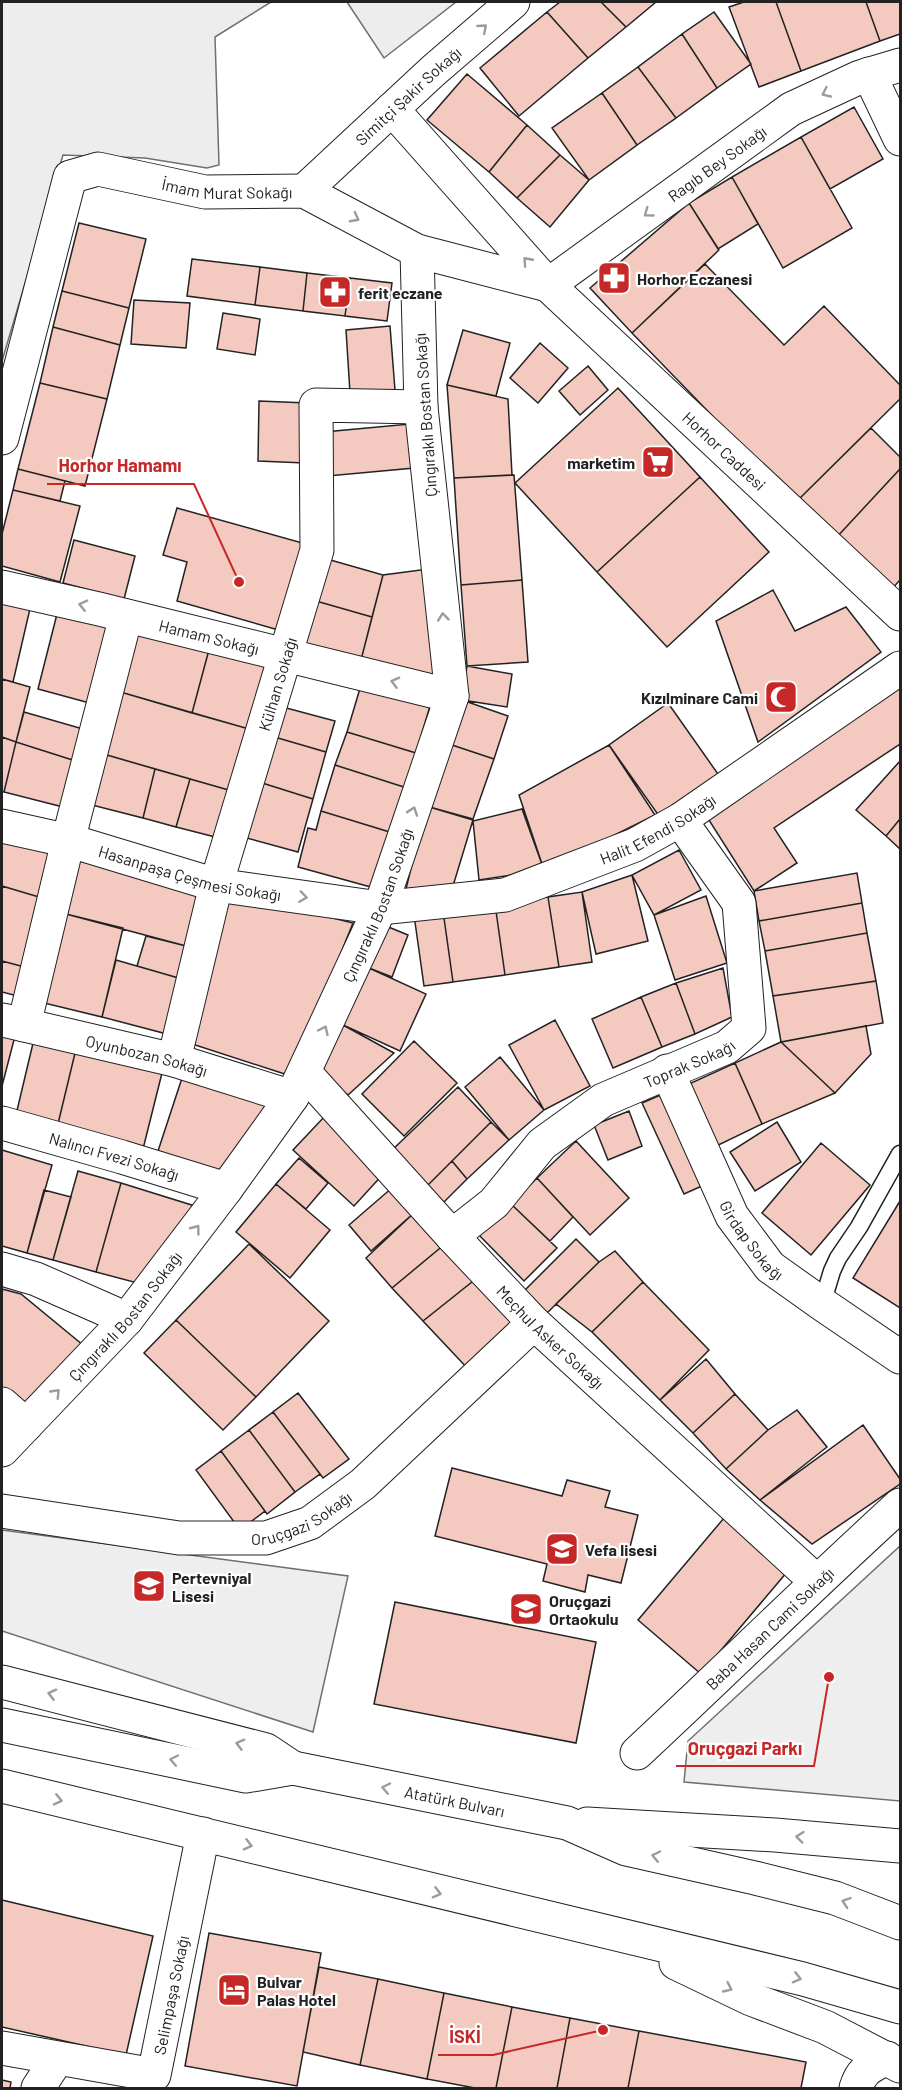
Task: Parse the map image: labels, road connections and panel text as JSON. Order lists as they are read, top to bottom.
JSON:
{
  "streets": {
    "street": [
      "Simitçi Şakir Sokağı",
      "Ragıb Bey Sokağı",
      "İmam Murat Sokağı",
      "Çıngıraklı Bostan Sokağı",
      "Horhor Caddesi",
      "Hamam Sokağı",
      "Külhan Sokağı",
      "Halit Efendi Sokağı",
      "Hasanpaşa Çeşmesi Sokağı",
      "Oyunbozan Sokağı",
      "Toprak Sokağı",
      "Nalıncı Fvezi Sokağı",
      "Girdap Sokağı",
      "Meçhul Asker Sokağı",
      "Oruçgazi Sokağı",
      "Baba Hasan Cami Sokağı",
      "Atatürk Bulvarı",
      "Selimpaşa Sokağı"
    ]
  },
  "crossings": [
    ["Simitçi Şakir Sokağı", "İmam Murat Sokağı"],
    ["Ragıb Bey Sokağı", "İmam Murat Sokağı"],
    ["Ragıb Bey Sokağı", "Horhor Caddesi"],
    ["İmam Murat Sokağı", "Çıngıraklı Bostan Sokağı"],
    ["İmam Murat Sokağı", "Horhor Caddesi"],
    ["Çıngıraklı Bostan Sokağı", "Hamam Sokağı"],
    ["Çıngıraklı Bostan Sokağı", "Külhan Sokağı"],
    ["Çıngıraklı Bostan Sokağı", "Halit Efendi Sokağı"],
    ["Çıngıraklı Bostan Sokağı", "Hasanpaşa Çeşmesi Sokağı"],
    ["Çıngıraklı Bostan Sokağı", "Oyunbozan Sokağı"],
    ["Çıngıraklı Bostan Sokağı", "Nalıncı Fvezi Sokağı"],
    ["Çıngıraklı Bostan Sokağı", "Meçhul Asker Sokağı"],
    ["Hamam Sokağı", "Külhan Sokağı"],
    ["Külhan Sokağı", "Hasanpaşa Çeşmesi Sokağı"],
    ["Külhan Sokağı", "Oyunbozan Sokağı"],
    ["Halit Efendi Sokağı", "Hasanpaşa Çeşmesi Sokağı"],
    ["Halit Efendi Sokağı", "Toprak Sokağı"],
    ["Oyunbozan Sokağı", "Meçhul Asker Sokağı"],
    ["Toprak Sokağı", "Girdap Sokağı"],
    ["Toprak Sokağı", "Meçhul Asker Sokağı"],
    ["Meçhul Asker Sokağı", "Oruçgazi Sokağı"],
    ["Meçhul Asker Sokağı", "Baba Hasan Cami Sokağı"]
  ],
  "one_way": [
    "Simitçi Şakir Sokağı",
    "Ragıb Bey Sokağı",
    "Çıngıraklı Bostan Sokağı",
    "Hamam Sokağı",
    "Hasanpaşa Çeşmesi Sokağı"
  ],
  "places": {
    "pharmacy": ["Horhor Eczanesi", "ferit eczane"],
    "supermarket": ["marketim"],
    "other": ["Horhor Hamamı", "Oruçgazi Parkı", "İSKİ"],
    "mosque": ["Kızılminare Cami"],
    "school or university": ["Vefa lisesi", "Pertevniyal Lisesi", "Oruçgazi Ortaokulu"],
    "hotel": ["Bulvar Palas Hotel"]
  }
}
